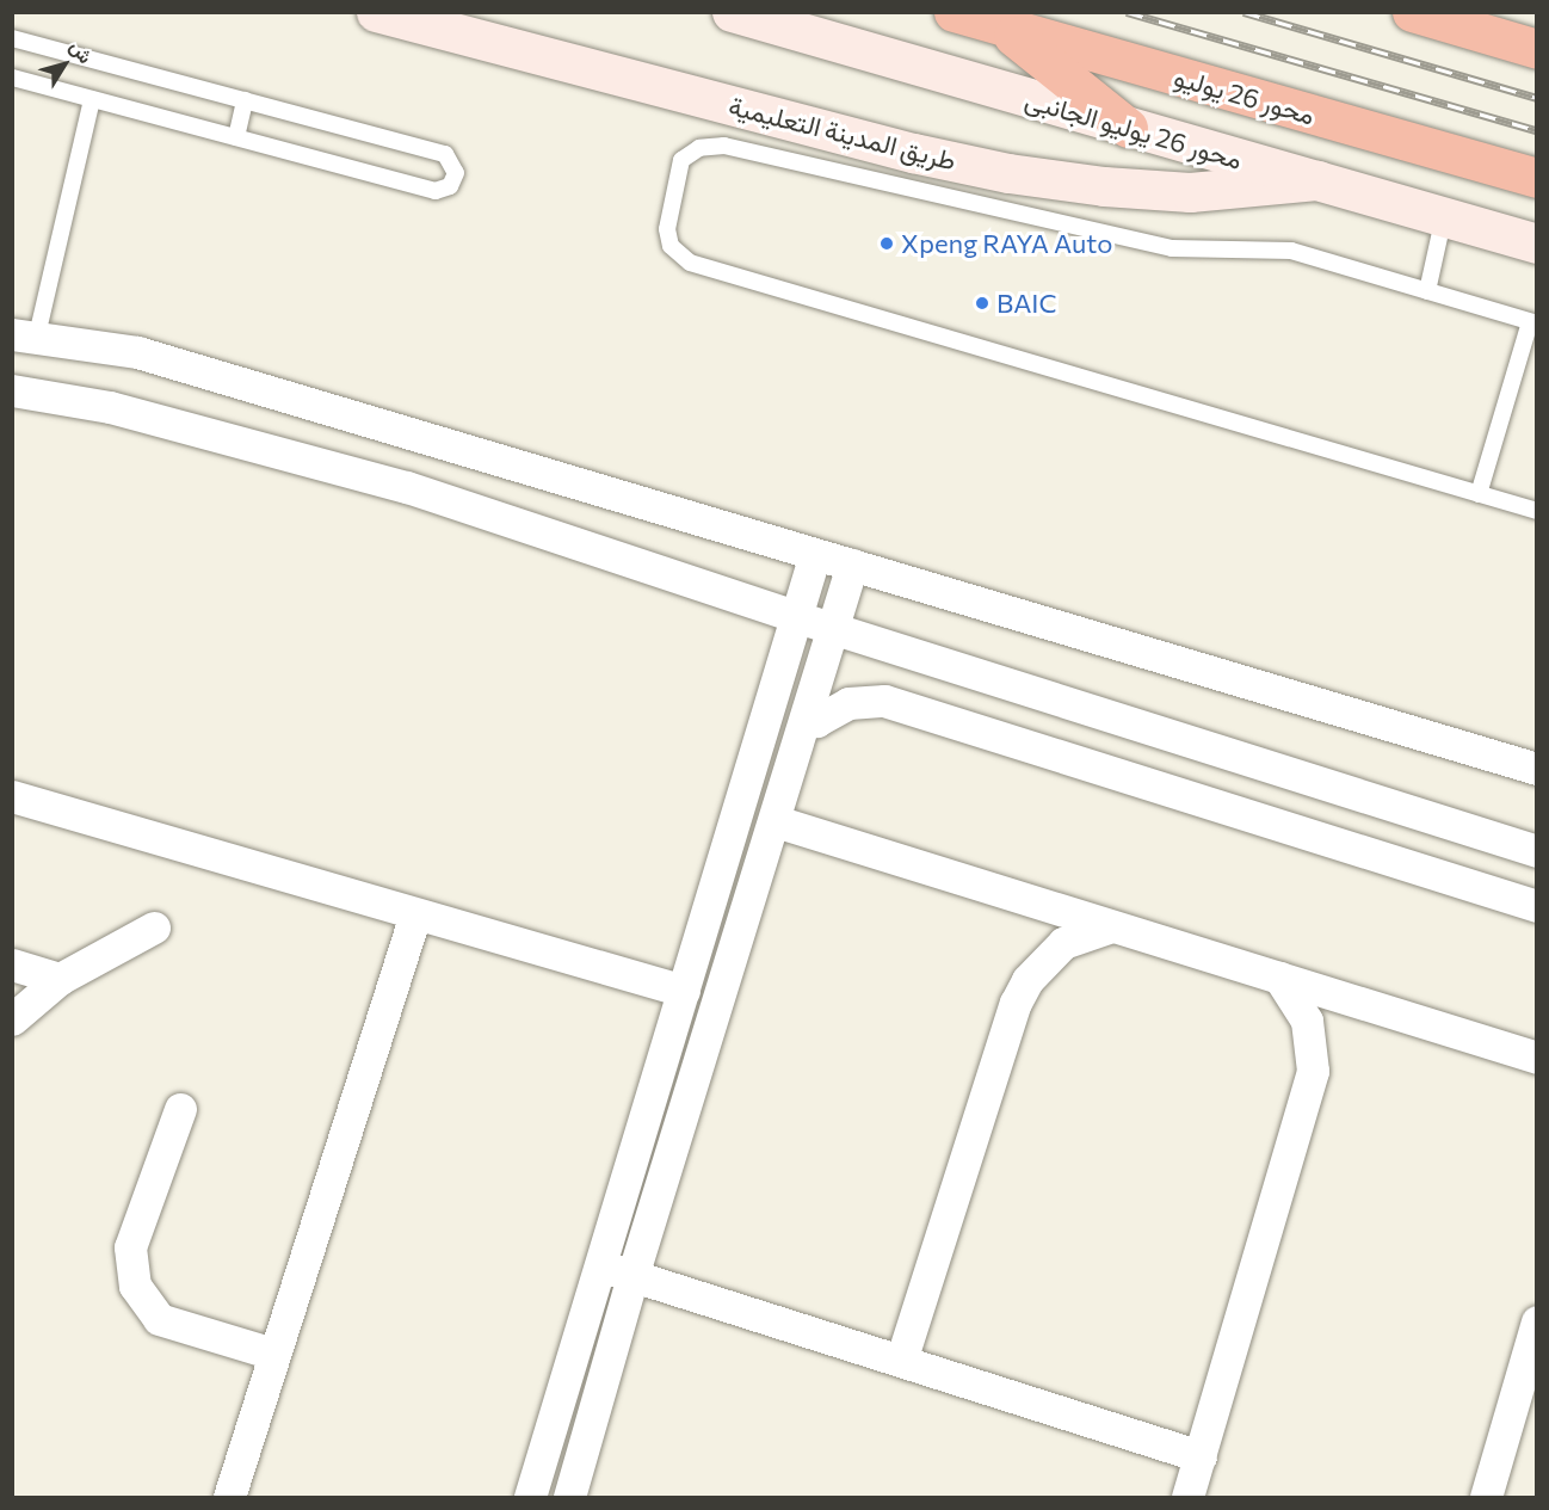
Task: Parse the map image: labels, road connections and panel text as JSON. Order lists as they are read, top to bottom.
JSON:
{
  "streets": {
    "highway": ["محور 26 يوليو"],
    "street": ["محور 26 يوليو الجانبى", "طريق المدينة التعليمية"]
  },
  "crossings": [
    ["محور 26 يوليو الجانبى", "طريق المدينة التعليمية"]
  ],
  "places": ["Xpeng RAYA Auto", "BAIC"],
  "north": "top right"
}
